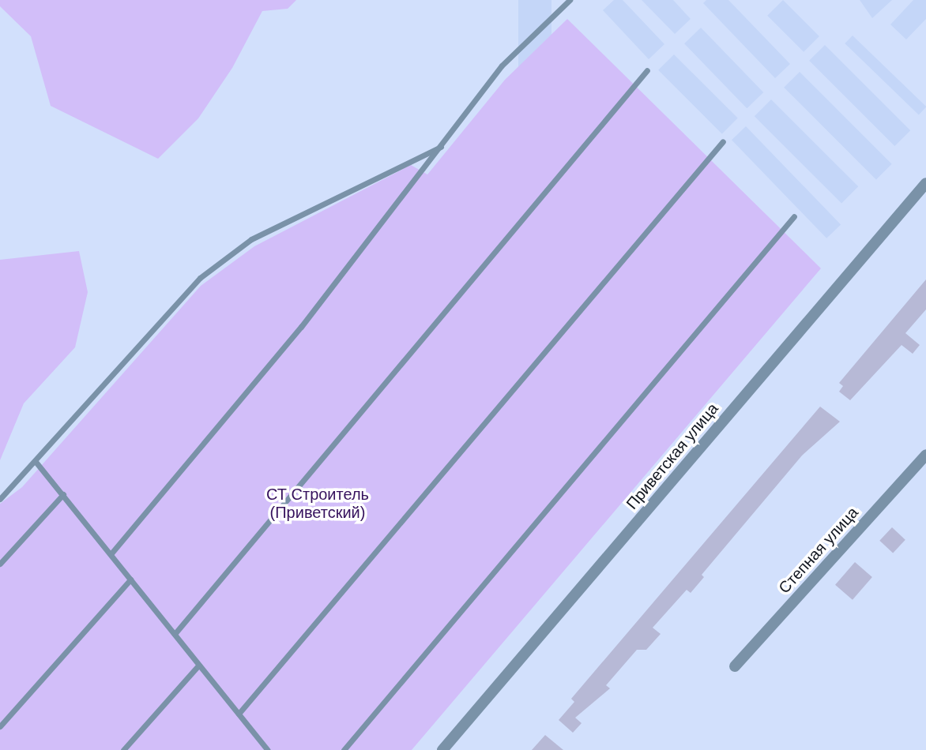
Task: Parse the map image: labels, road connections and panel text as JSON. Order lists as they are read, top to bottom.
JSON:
{
  "streets": {
    "street": ["Приветская улица", "Степная улица"]
  },
  "parks": ["СТ Строитель (Приветский)"]
}
